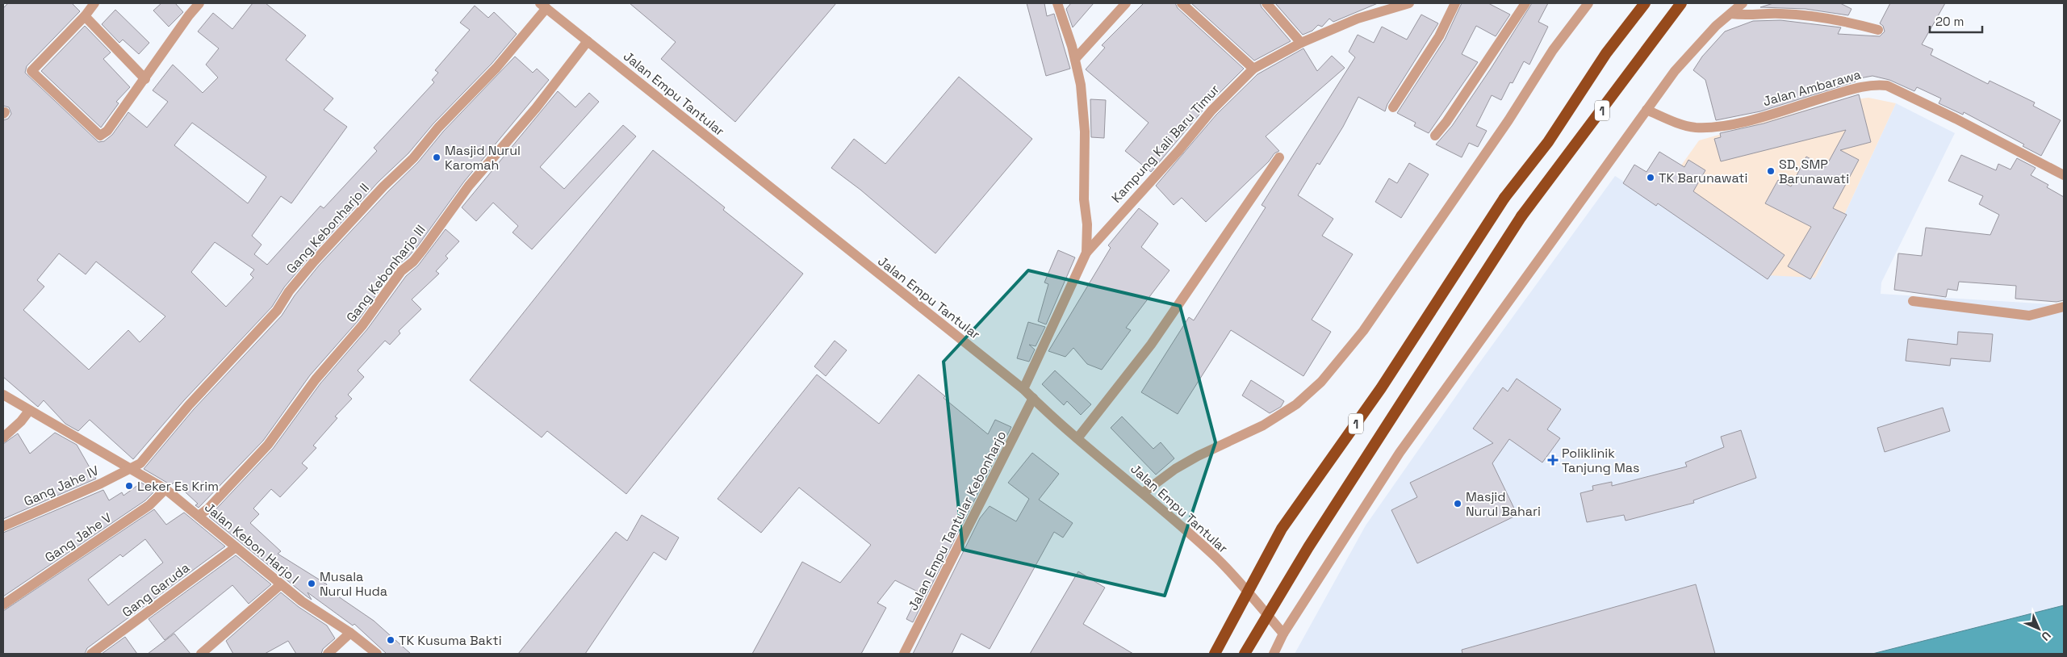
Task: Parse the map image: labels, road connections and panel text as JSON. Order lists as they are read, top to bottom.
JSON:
{
  "streets": {
    "highway": ["1"],
    "street": [
      "Jalan Ambarawa",
      "Jalan Empu Tantular",
      "Kampung Kali Baru Timur",
      "Gang Kebonharjo II",
      "Gang Kebonharjo III",
      "Gang Jahe IV",
      "Jalan Empu Tantular Kebonharjo",
      "Gang Jahe V",
      "Jalan Kebon Harjo I",
      "Gang Garuda"
    ]
  },
  "crossings": [
    ["Jalan Empu Tantular", "Kampung Kali Baru Timur"],
    ["Jalan Empu Tantular", "Gang Kebonharjo II"],
    ["Jalan Empu Tantular", "Gang Kebonharjo III"],
    ["Jalan Empu Tantular", "Jalan Empu Tantular Kebonharjo"],
    ["Gang Kebonharjo II", "Gang Jahe IV"],
    ["Gang Kebonharjo II", "Jalan Kebon Harjo I"],
    ["Gang Kebonharjo III", "Jalan Kebon Harjo I"],
    ["Gang Jahe IV", "Jalan Kebon Harjo I"],
    ["Gang Jahe V", "Jalan Kebon Harjo I"],
    ["Jalan Kebon Harjo I", "Gang Garuda"]
  ],
  "places": {
    "other": [
      "Masjid Nurul Karomah",
      "SD, SMP Barunawati",
      "TK Barunawati",
      "Leker Es Krim",
      "Masjid Nurul Bahari",
      "Musala Nurul Huda",
      "TK Kusuma Bakti"
    ],
    "health": ["Poliklinik Tanjung Mas"]
  },
  "scale_bar": "20 m",
  "north": "bottom right"
}
